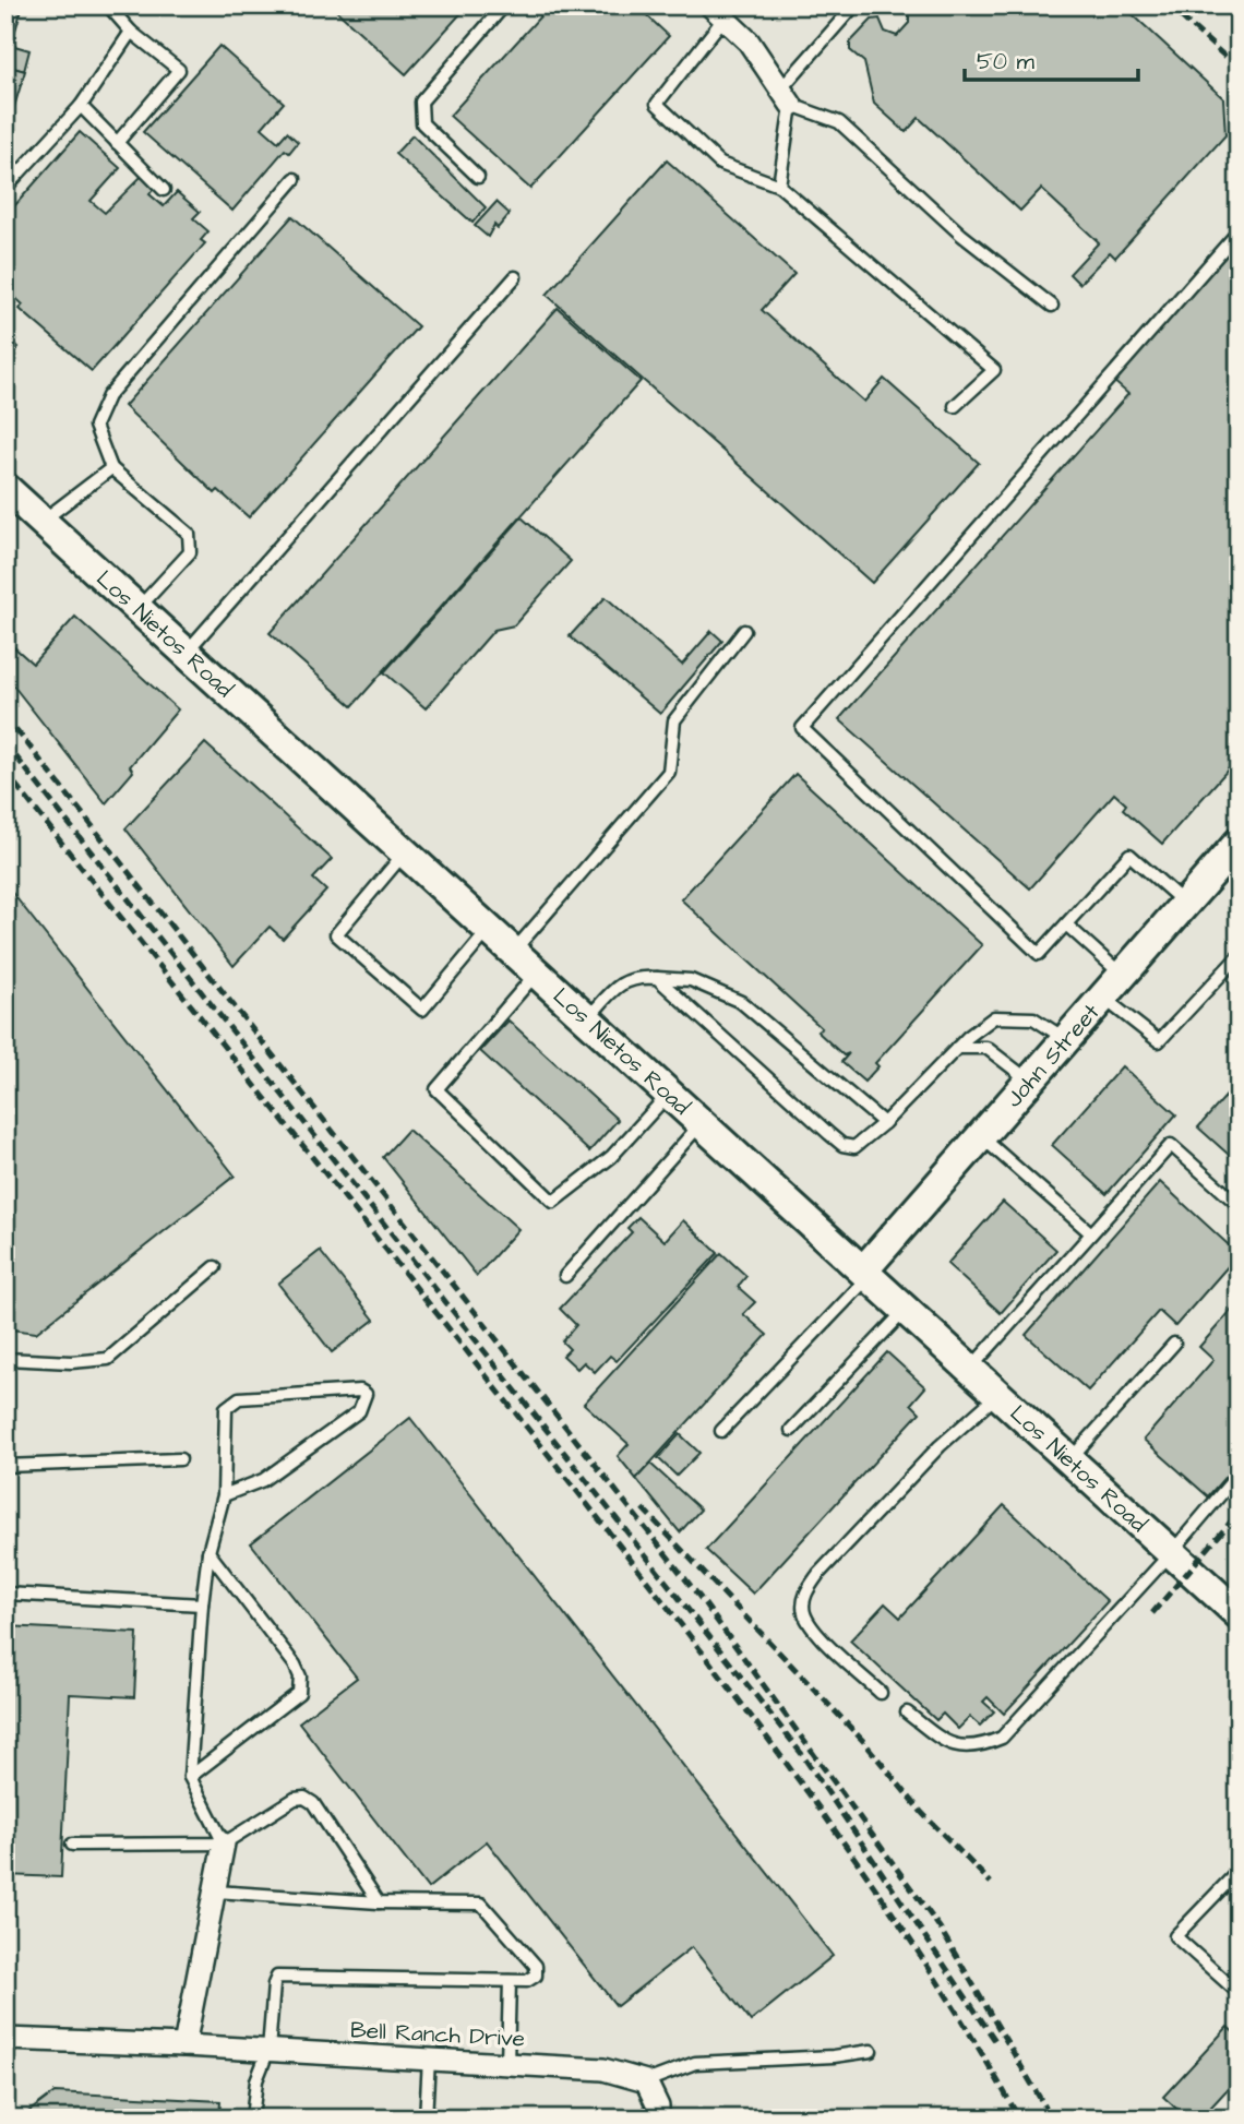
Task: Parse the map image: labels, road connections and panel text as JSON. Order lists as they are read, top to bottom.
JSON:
{
  "streets": {
    "main road": ["Los Nietos Road", "John Street"],
    "street": ["Bell Ranch Drive"]
  },
  "crossings": [
    ["Los Nietos Road", "John Street"]
  ],
  "scale_bar": "50 m"
}
